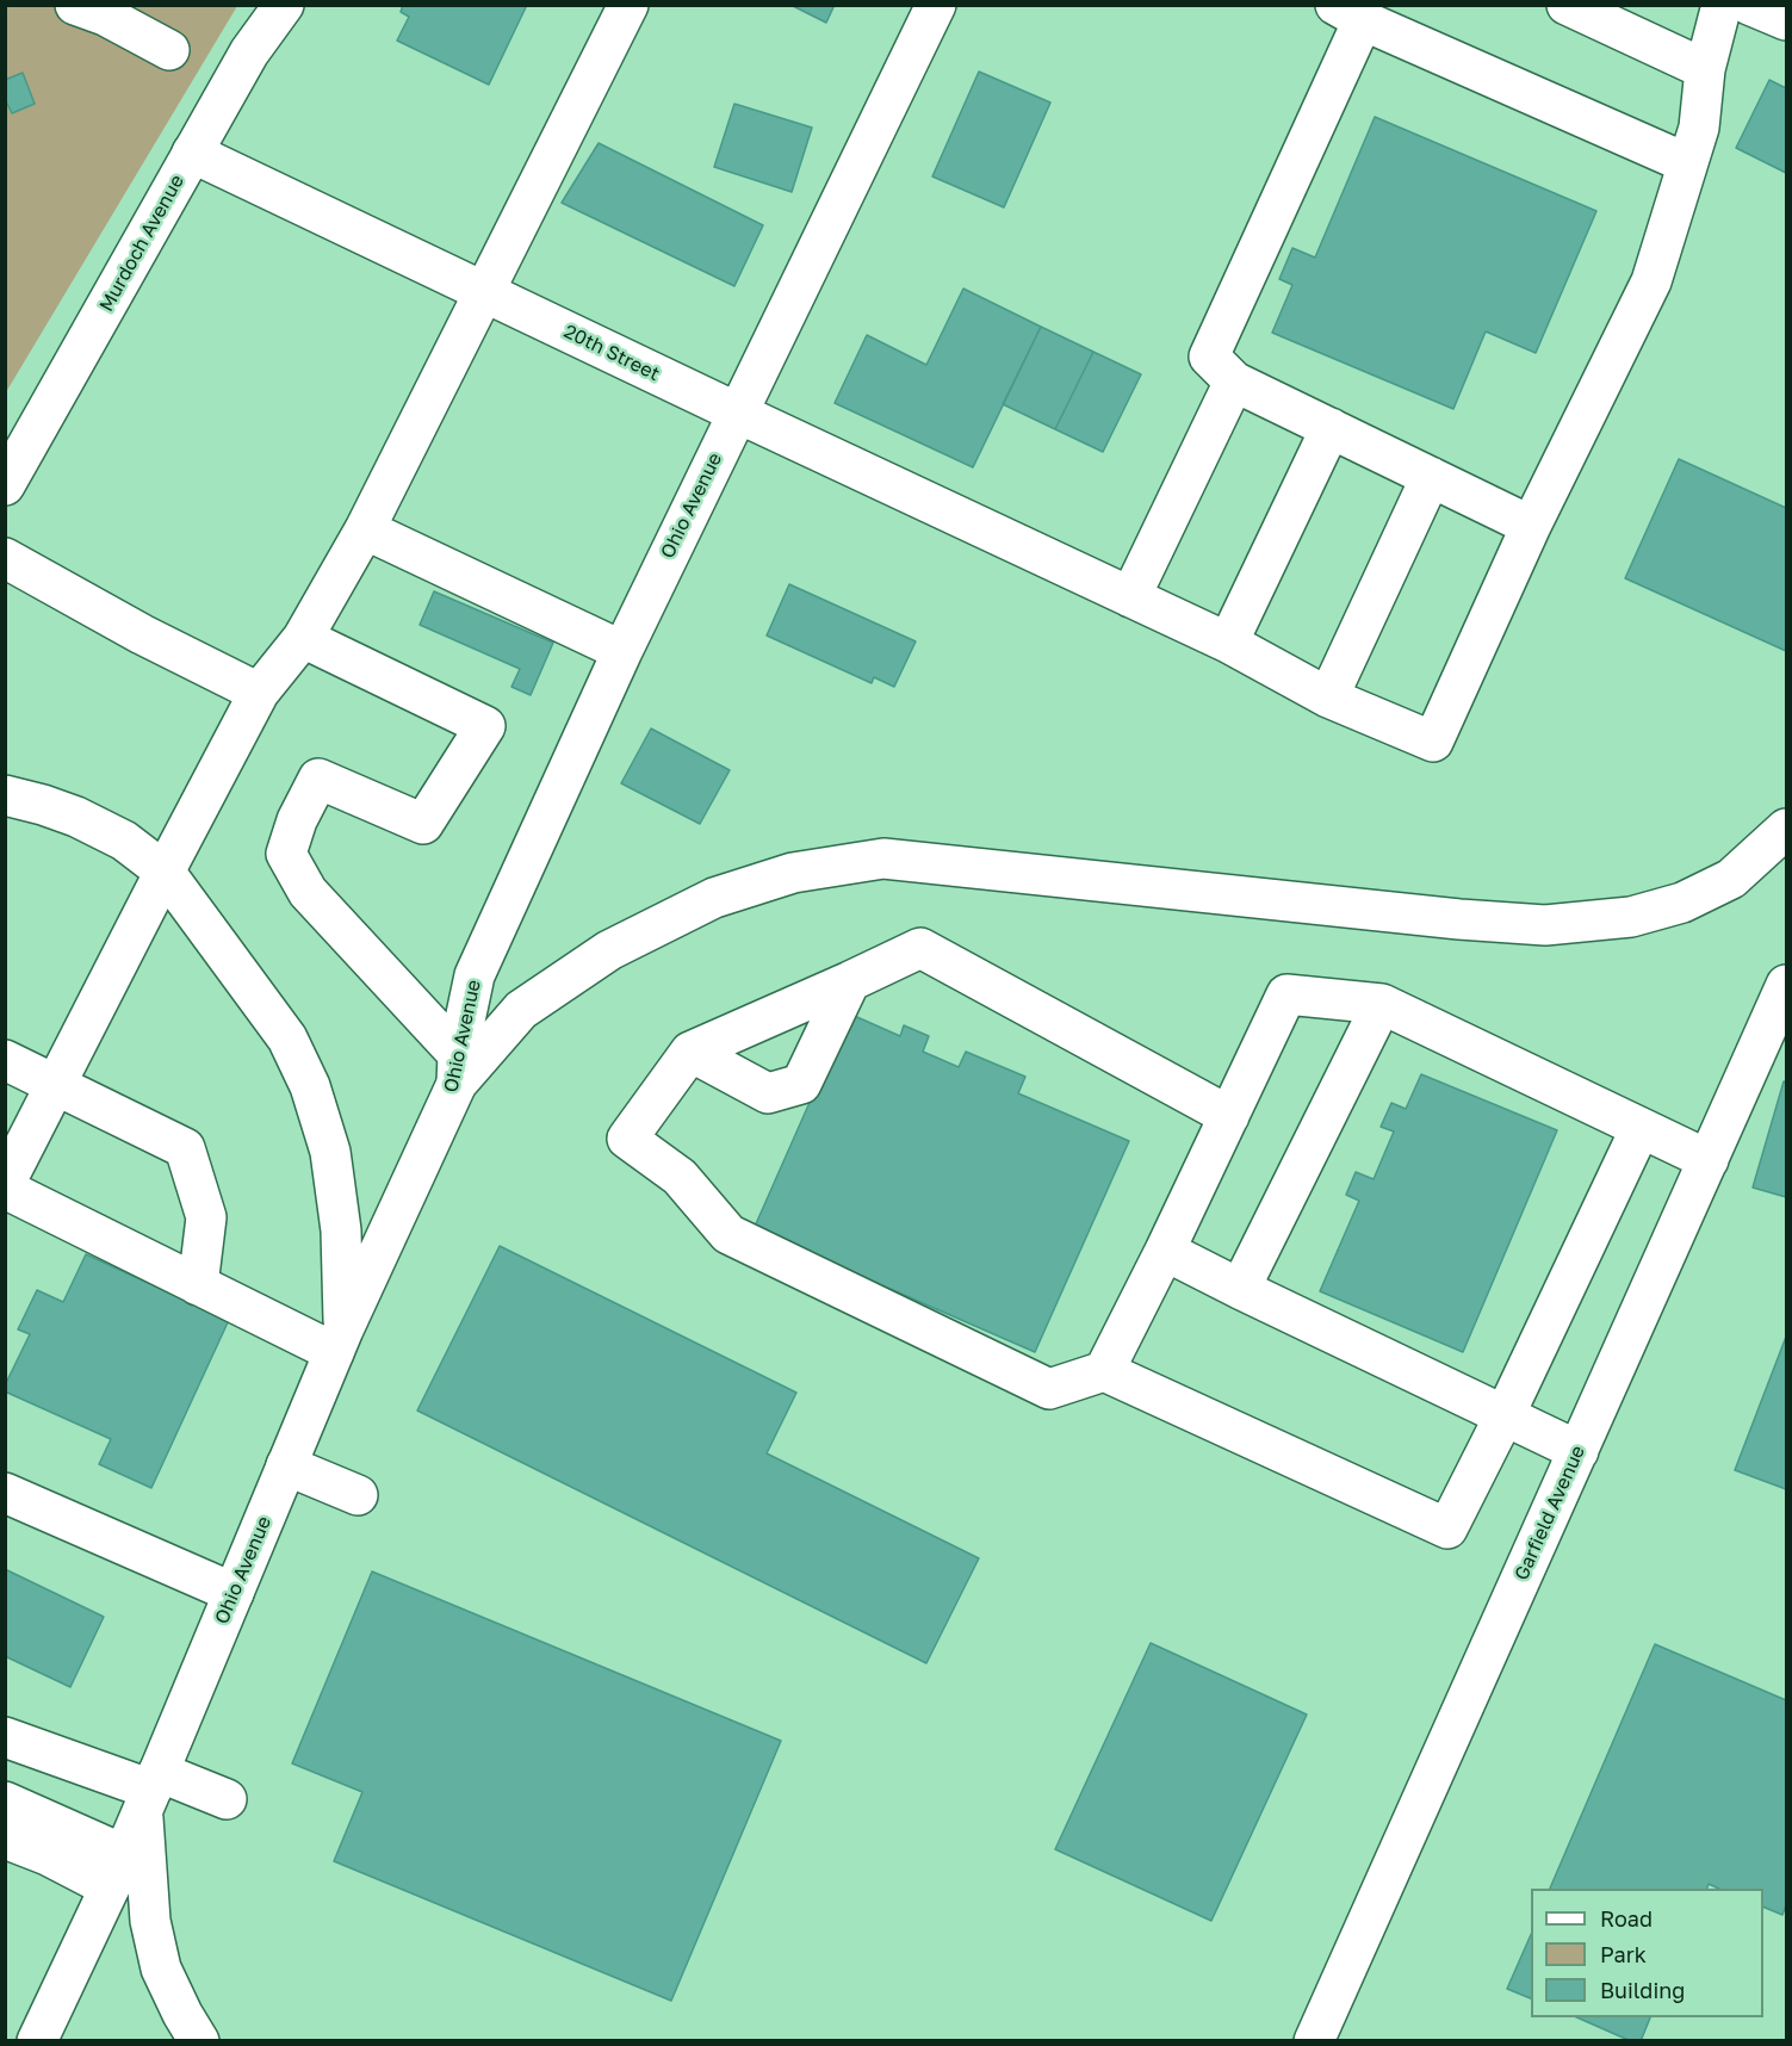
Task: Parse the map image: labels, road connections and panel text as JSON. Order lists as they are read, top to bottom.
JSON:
{
  "streets": {
    "street": [
      "Murdoch Avenue",
      "20th Street",
      "Ohio Avenue",
      "Garfield Avenue"
    ]
  },
  "crossings": [
    ["Murdoch Avenue", "20th Street"],
    ["20th Street", "Ohio Avenue"]
  ],
  "legend": ["Road", "Park", "Building"]
}
